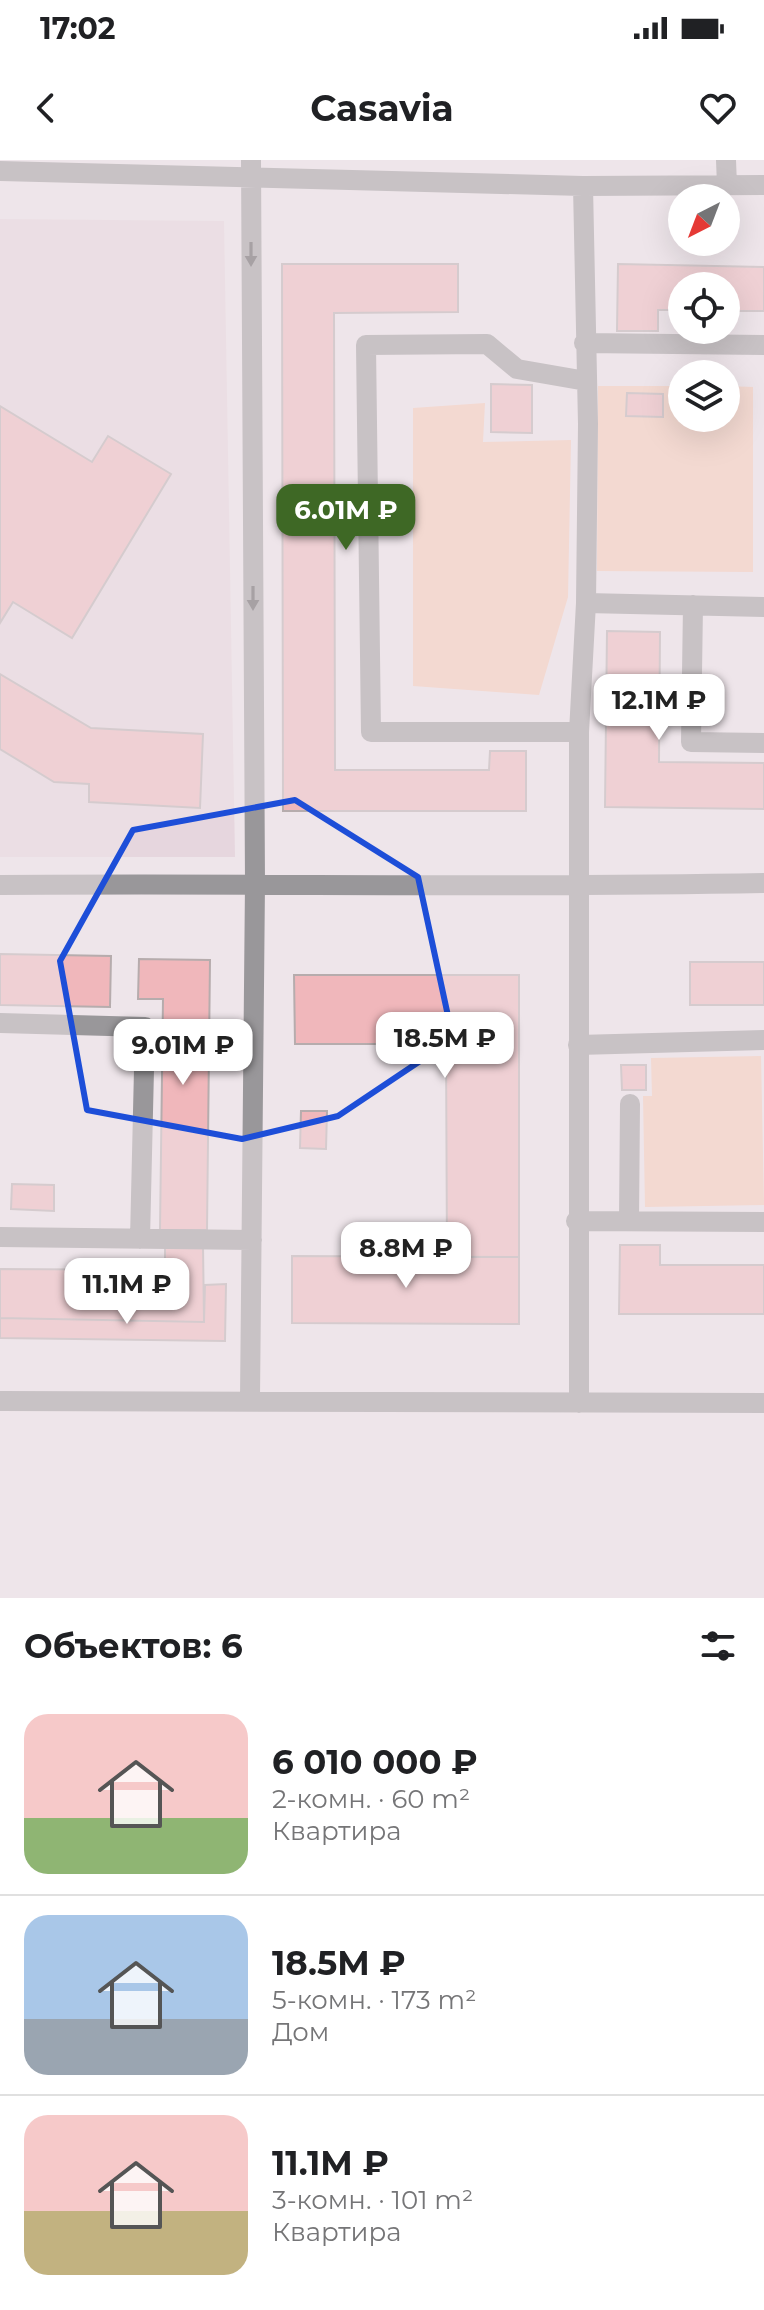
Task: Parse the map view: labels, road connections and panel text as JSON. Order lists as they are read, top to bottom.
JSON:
{
  "north": "bottom left",
  "page": {
    "status": "17:02",
    "header": "Casavia",
    "price": [
      "6.01M ₽",
      "12.1M ₽",
      "18.5M ₽",
      "9.01M ₽",
      "8.8M ₽",
      "11.1M ₽"
    ],
    "heading": "Объектов: 6",
    "list": [
      {
        "name": "6 010 000 ₽",
        "note": "2-комн. · 60 m² · Квартира"
      },
      {
        "name": "18.5M ₽",
        "note": "5-комн. · 173 m² · Дом"
      },
      {
        "name": "11.1M ₽",
        "note": "3-комн. · 101 m² · Квартира"
      }
    ]
  }
}
